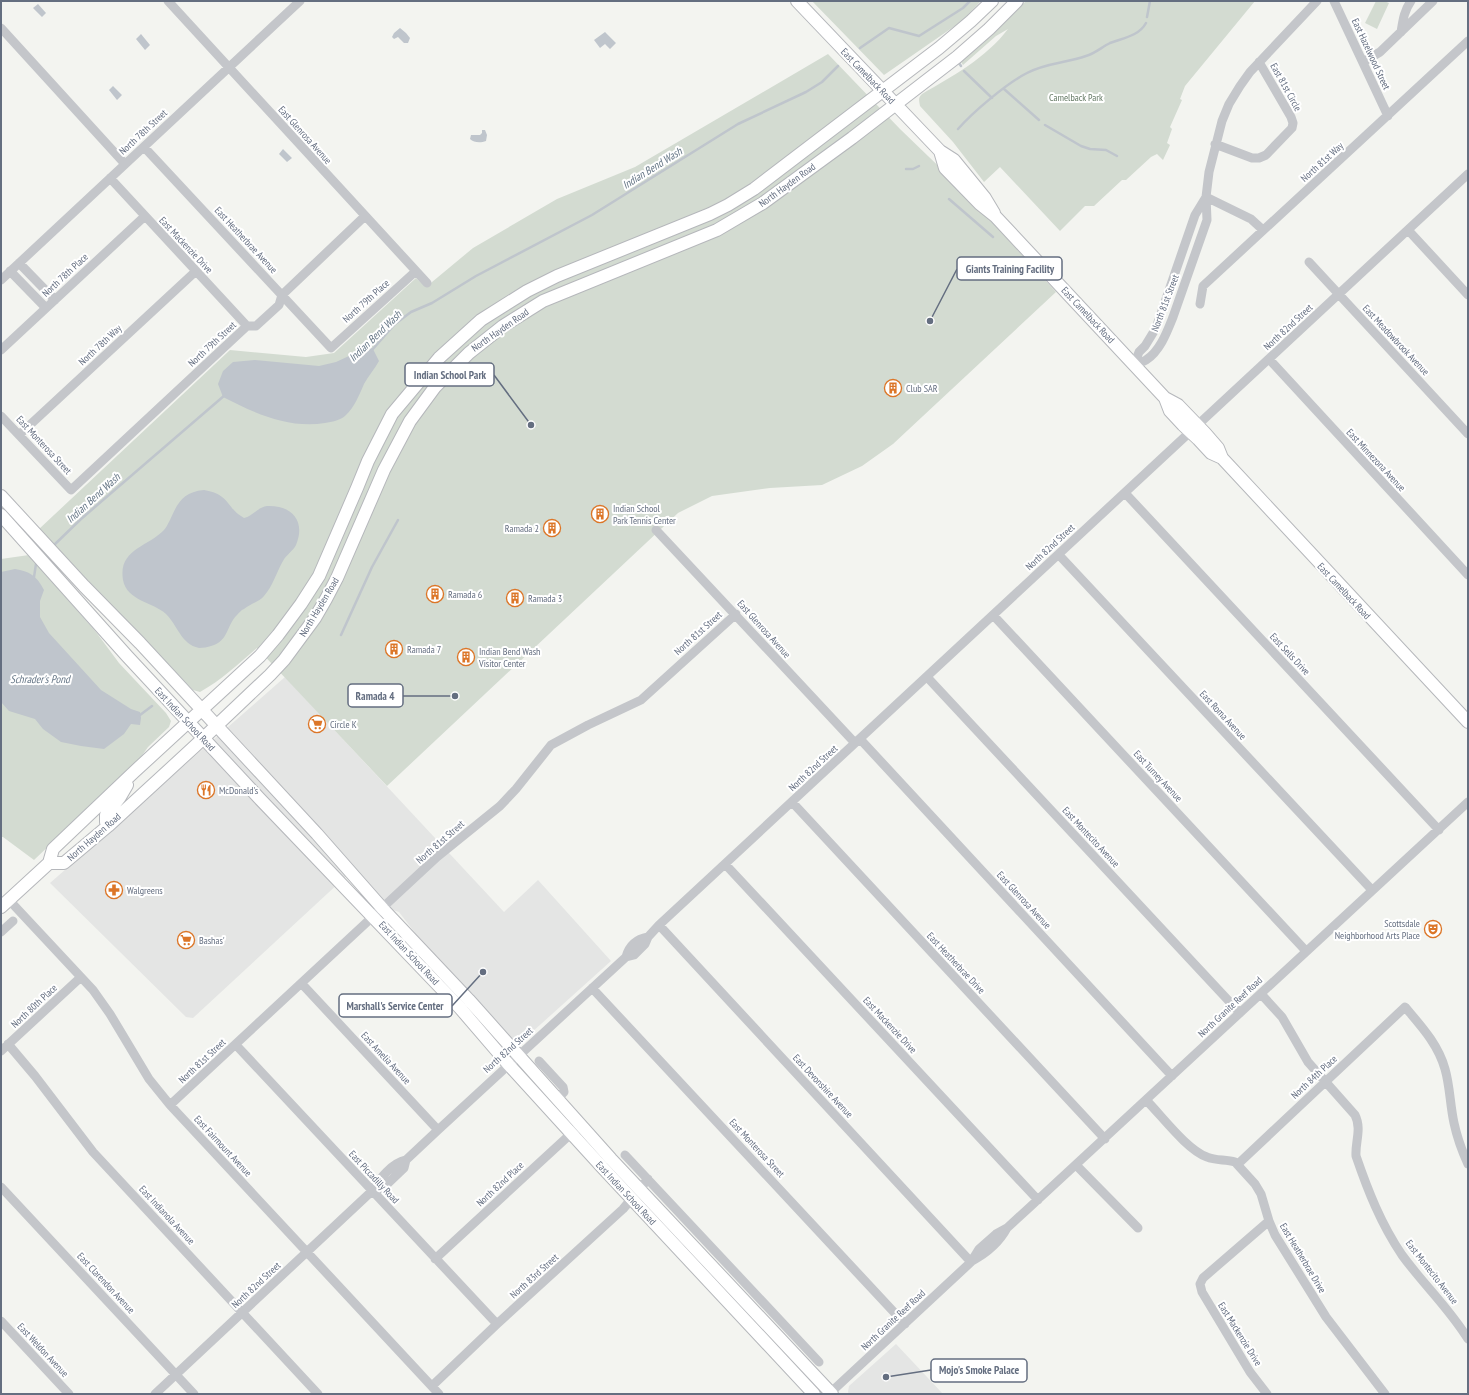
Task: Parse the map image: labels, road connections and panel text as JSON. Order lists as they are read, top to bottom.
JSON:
{
  "streets": {
    "main road": ["East Camelback Road", "North Hayden Road", "East Indian School Road"],
    "street": [
      "East Hazelwood Street",
      "East 81st Circle",
      "North 78th Street",
      "East Glenrosa Avenue",
      "North 81st Way",
      "East Heatherbrae Avenue",
      "East Mackenzie Drive",
      "North 78th Place",
      "North 79th Place",
      "North 81st Street",
      "North 82nd Street",
      "East Meadowbrook Avenue",
      "North 79th Street",
      "North 78th Way",
      "East Monterosa Street",
      "East Minnezona Avenue",
      "East Sells Drive",
      "East Roma Avenue",
      "East Turney Avenue",
      "East Montecito Avenue",
      "East Heatherbrae Drive",
      "North 80th Place",
      "North Granite Reef Road",
      "East Amelia Avenue",
      "North 84th Place",
      "East Devonshire Avenue",
      "East Fairmount Avenue",
      "East Piccadilly Road",
      "North 82nd Place",
      "East Indianola Avenue",
      "North 83rd Street",
      "East Clarendon Avenue",
      "East Weldon Avenue"
    ]
  },
  "crossings": [
    ["East Hazelwood Street", "North 81st Way"],
    ["East Camelback Road", "North Hayden Road"],
    ["East Camelback Road", "North 81st Street"],
    ["East Camelback Road", "North 82nd Street"],
    ["East 81st Circle", "North 81st Street"],
    ["North 78th Street", "East Glenrosa Avenue"],
    ["North 78th Street", "East Heatherbrae Avenue"],
    ["North 78th Street", "East Mackenzie Drive"],
    ["East Glenrosa Avenue", "North 79th Place"],
    ["East Glenrosa Avenue", "North 81st Street"],
    ["East Glenrosa Avenue", "North 82nd Street"],
    ["East Glenrosa Avenue", "North 79th Street"],
    ["East Glenrosa Avenue", "North Granite Reef Road"],
    ["North Hayden Road", "East Indian School Road"],
    ["North Hayden Road", "East Fairmount Avenue"],
    ["East Heatherbrae Avenue", "North 79th Place"],
    ["East Heatherbrae Avenue", "North 79th Street"],
    ["East Mackenzie Drive", "North 78th Place"],
    ["East Mackenzie Drive", "North 82nd Street"],
    ["East Mackenzie Drive", "North 79th Street"],
    ["East Mackenzie Drive", "North 78th Way"],
    ["East Mackenzie Drive", "East Heatherbrae Drive"],
    ["East Mackenzie Drive", "North Granite Reef Road"],
    ["North 81st Street", "East Indian School Road"],
    ["North 81st Street", "East Amelia Avenue"],
    ["North 81st Street", "East Fairmount Avenue"],
    ["North 81st Street", "East Piccadilly Road"],
    ["North 82nd Street", "East Meadowbrook Avenue"],
    ["North 82nd Street", "East Monterosa Street"],
    ["North 82nd Street", "East Minnezona Avenue"],
    ["North 82nd Street", "East Sells Drive"],
    ["North 82nd Street", "East Roma Avenue"],
    ["North 82nd Street", "East Indian School Road"],
    ["North 82nd Street", "East Turney Avenue"],
    ["North 82nd Street", "East Montecito Avenue"],
    ["North 82nd Street", "East Heatherbrae Drive"],
    ["North 82nd Street", "East Amelia Avenue"],
    ["North 82nd Street", "East Devonshire Avenue"],
    ["North 82nd Street", "East Fairmount Avenue"],
    ["North 82nd Street", "East Piccadilly Road"],
    ["North 82nd Street", "East Indianola Avenue"],
    ["North 82nd Street", "East Clarendon Avenue"],
    ["North 79th Street", "East Monterosa Street"],
    ["North 78th Way", "East Monterosa Street"],
    ["East Monterosa Street", "North Granite Reef Road"],
    ["East Sells Drive", "North Granite Reef Road"],
    ["East Roma Avenue", "North Granite Reef Road"],
    ["East Indian School Road", "North Granite Reef Road"],
    ["East Indian School Road", "North 82nd Place"],
    ["East Indian School Road", "North 83rd Street"],
    ["East Turney Avenue", "North Granite Reef Road"],
    ["East Montecito Avenue", "North Granite Reef Road"],
    ["East Montecito Avenue", "North 84th Place"],
    ["East Heatherbrae Drive", "North Granite Reef Road"],
    ["East Heatherbrae Drive", "North 84th Place"],
    ["North 80th Place", "East Fairmount Avenue"],
    ["North 80th Place", "East Indianola Avenue"],
    ["North Granite Reef Road", "East Devonshire Avenue"],
    ["East Fairmount Avenue", "North 83rd Street"],
    ["East Piccadilly Road", "North 82nd Place"],
    ["East Piccadilly Road", "North 83rd Street"]
  ],
  "water": ["Indian Bend Wash", "Schrader's Pond"],
  "parks": ["Camelback Park"],
  "places": {
    "other": [
      "Giants Training Facility",
      "Indian School Park",
      "Ramada 4",
      "Marshall's Service Center",
      "Mojo's Smoke Palace"
    ],
    "building": [
      "Club SAR",
      "Indian School Park Tennis Center",
      "Ramada 2",
      "Ramada 6",
      "Ramada 3",
      "Ramada 7",
      "Indian Bend Wash Visitor Center"
    ],
    "supermarket": ["Circle K", "Bashas'"],
    "restaurant": ["McDonald's"],
    "pharmacy": ["Walgreens"],
    "theatre": ["Scottsdale Neighborhood Arts Place"]
  }
}
